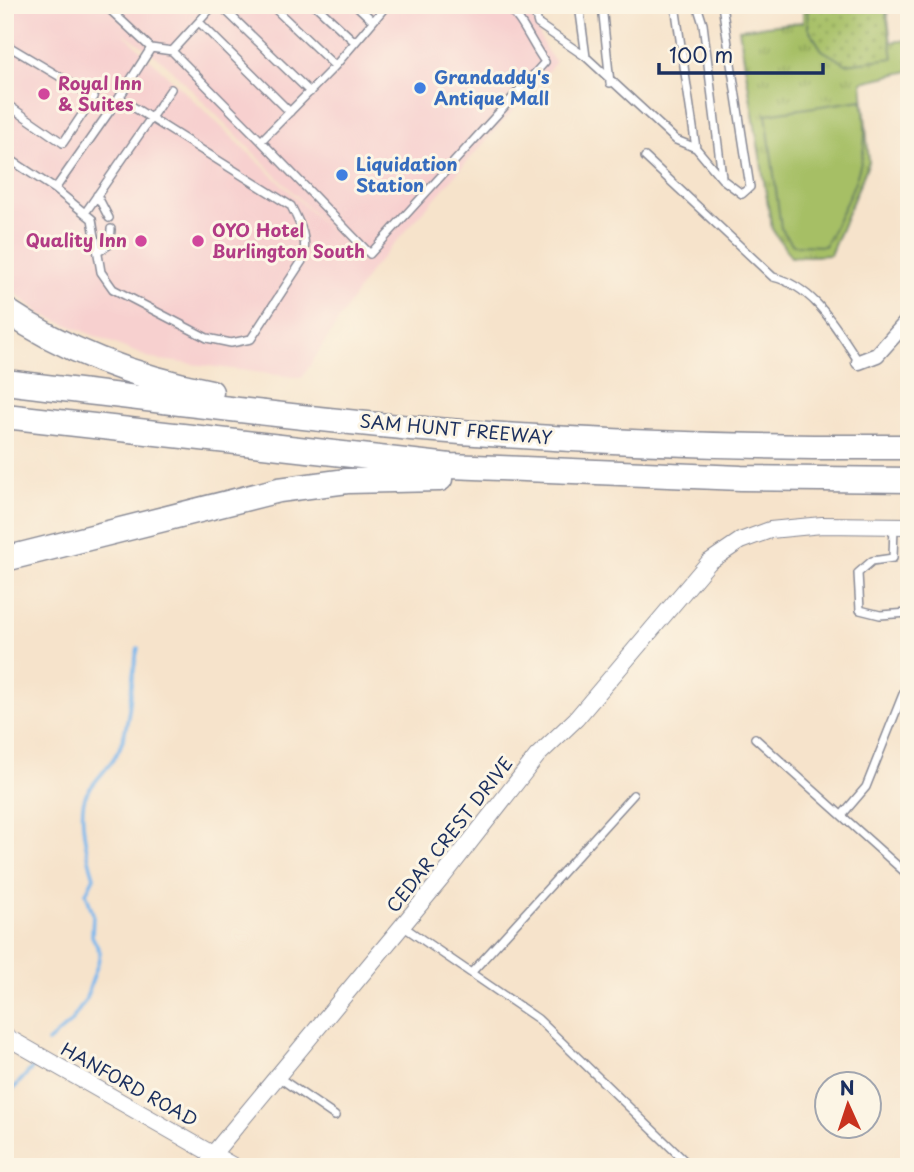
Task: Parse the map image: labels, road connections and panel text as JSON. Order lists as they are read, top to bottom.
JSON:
{
  "streets": {
    "highway": ["SAM HUNT FREEWAY"],
    "street": ["CEDAR CREST DRIVE", "HANFORD ROAD"]
  },
  "crossings": [
    ["CEDAR CREST DRIVE", "HANFORD ROAD"]
  ],
  "places": [
    "Grandaddy's Antique Mall",
    "Royal Inn & Suites",
    "Liquidation Station",
    "Quality Inn",
    "OYO Hotel Burlington South"
  ],
  "scale_bar": "100 m",
  "north": "top"
}
